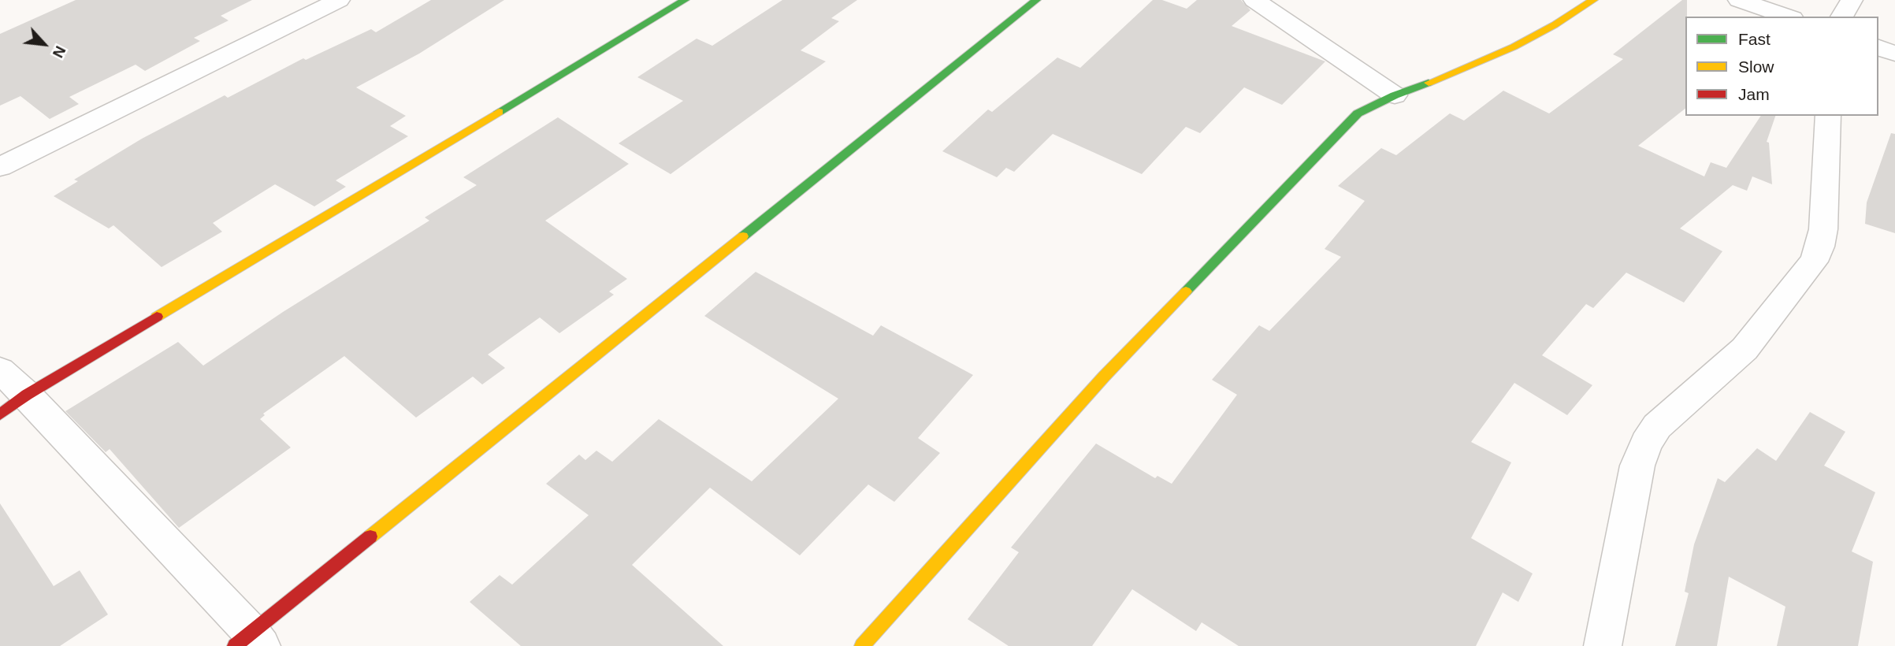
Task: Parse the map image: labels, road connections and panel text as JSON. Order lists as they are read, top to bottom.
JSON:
{
  "legend": ["Fast", "Slow", "Jam"],
  "north": "bottom right"
}
